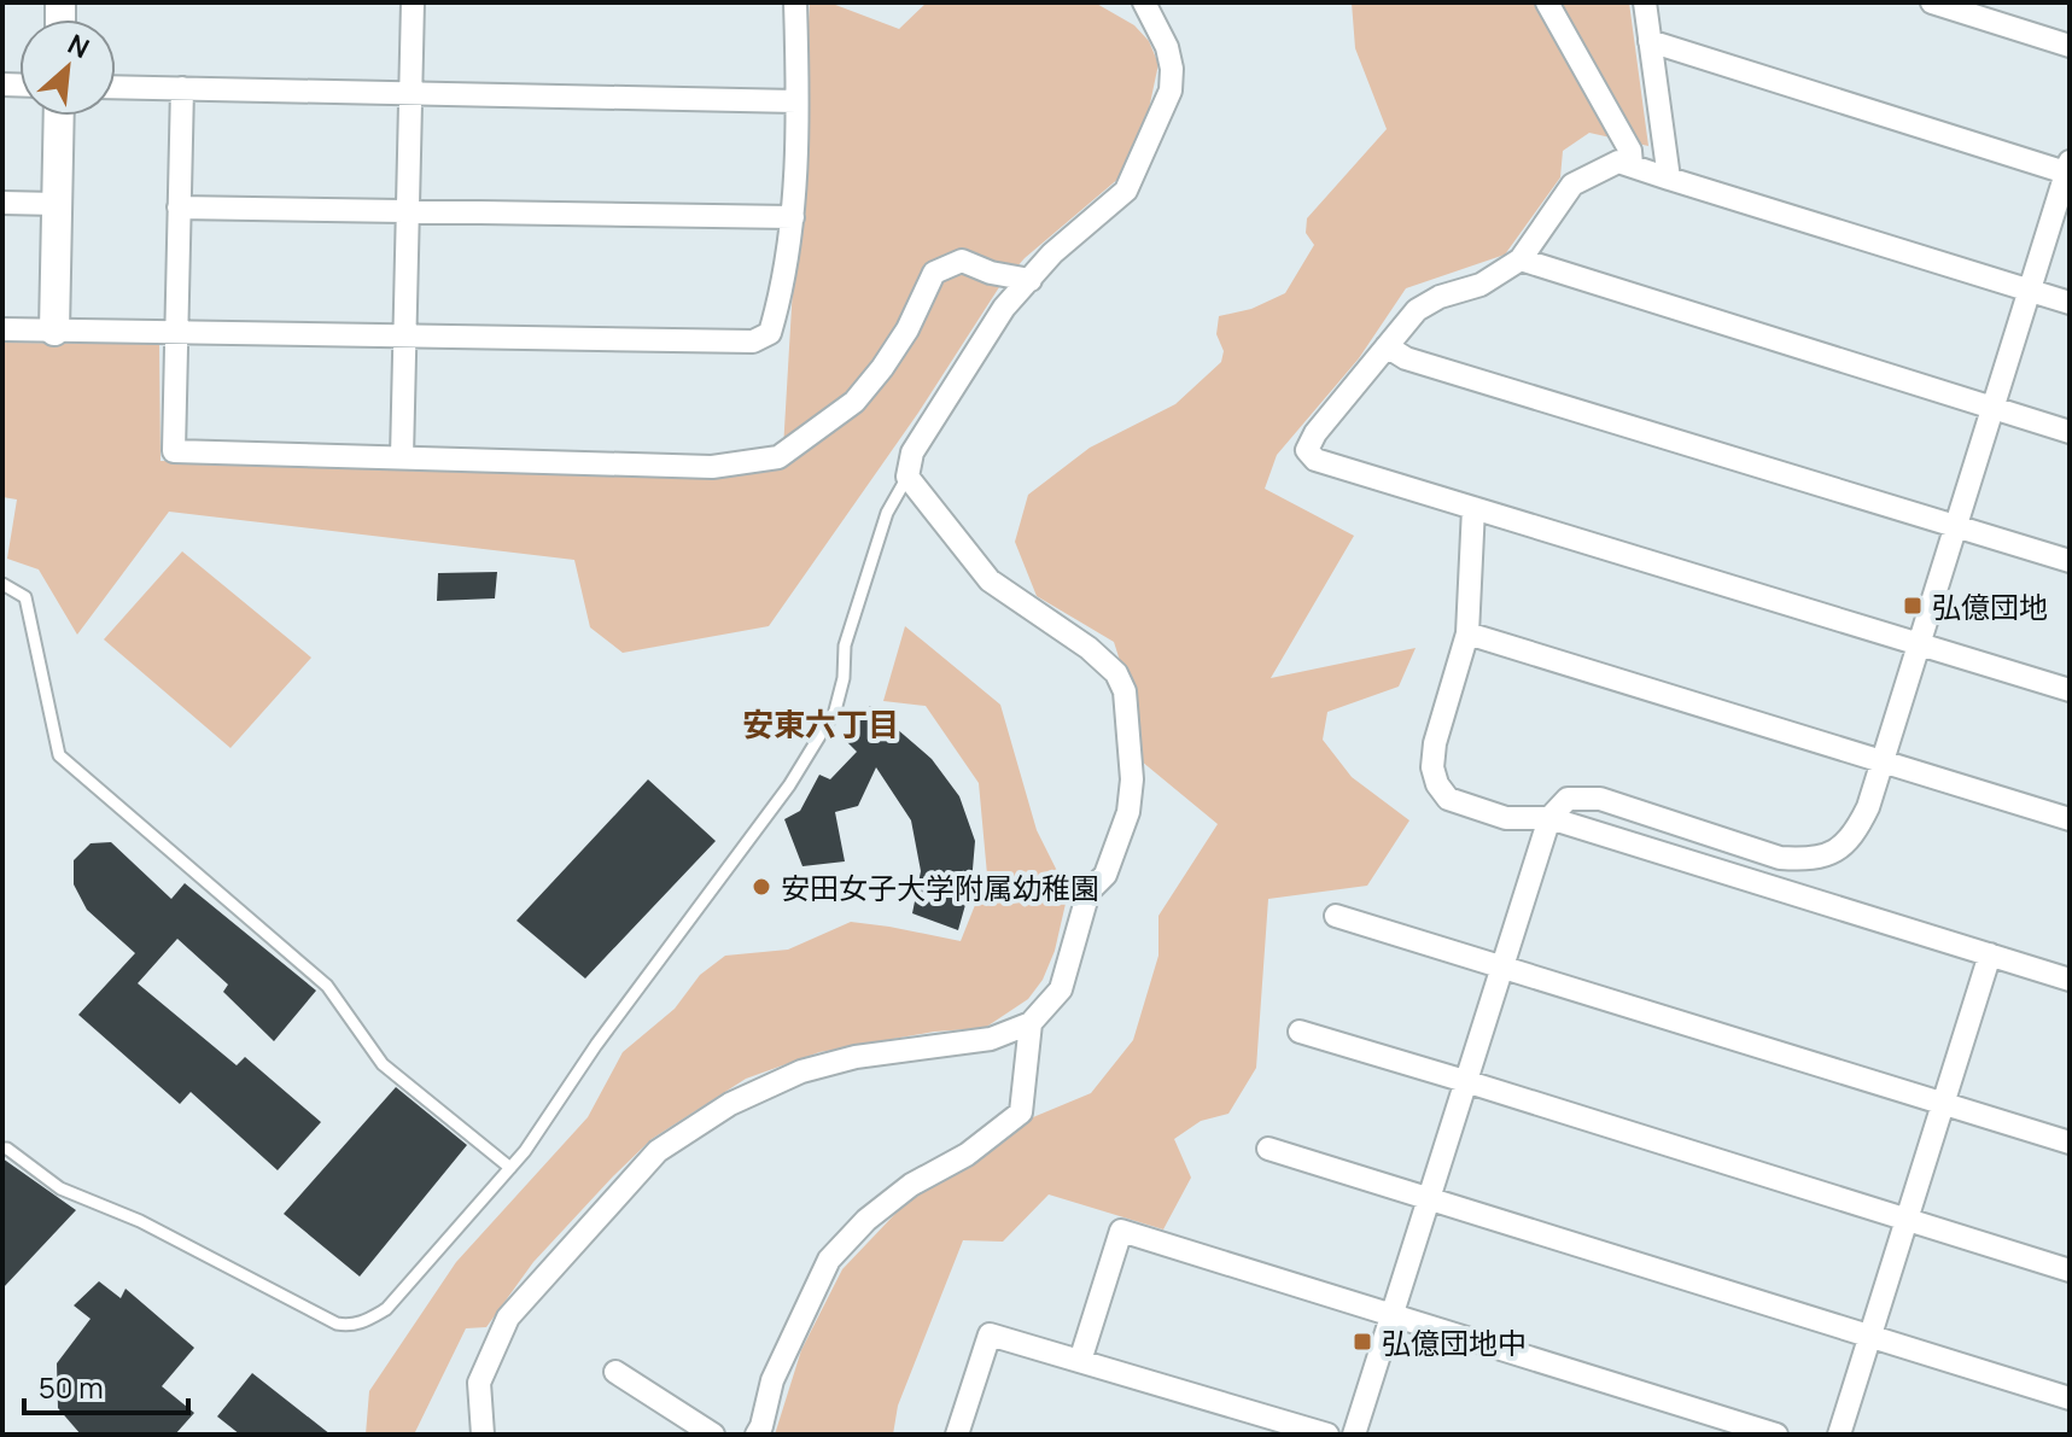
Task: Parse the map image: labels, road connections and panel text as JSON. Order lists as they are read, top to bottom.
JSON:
{
  "districts": ["安東六丁目"],
  "places": {
    "transit": ["弘億団地", "弘億団地中"],
    "other": ["安田女子大学附属幼稚園"]
  },
  "scale_bar": "50 m",
  "north": "top right"
}
